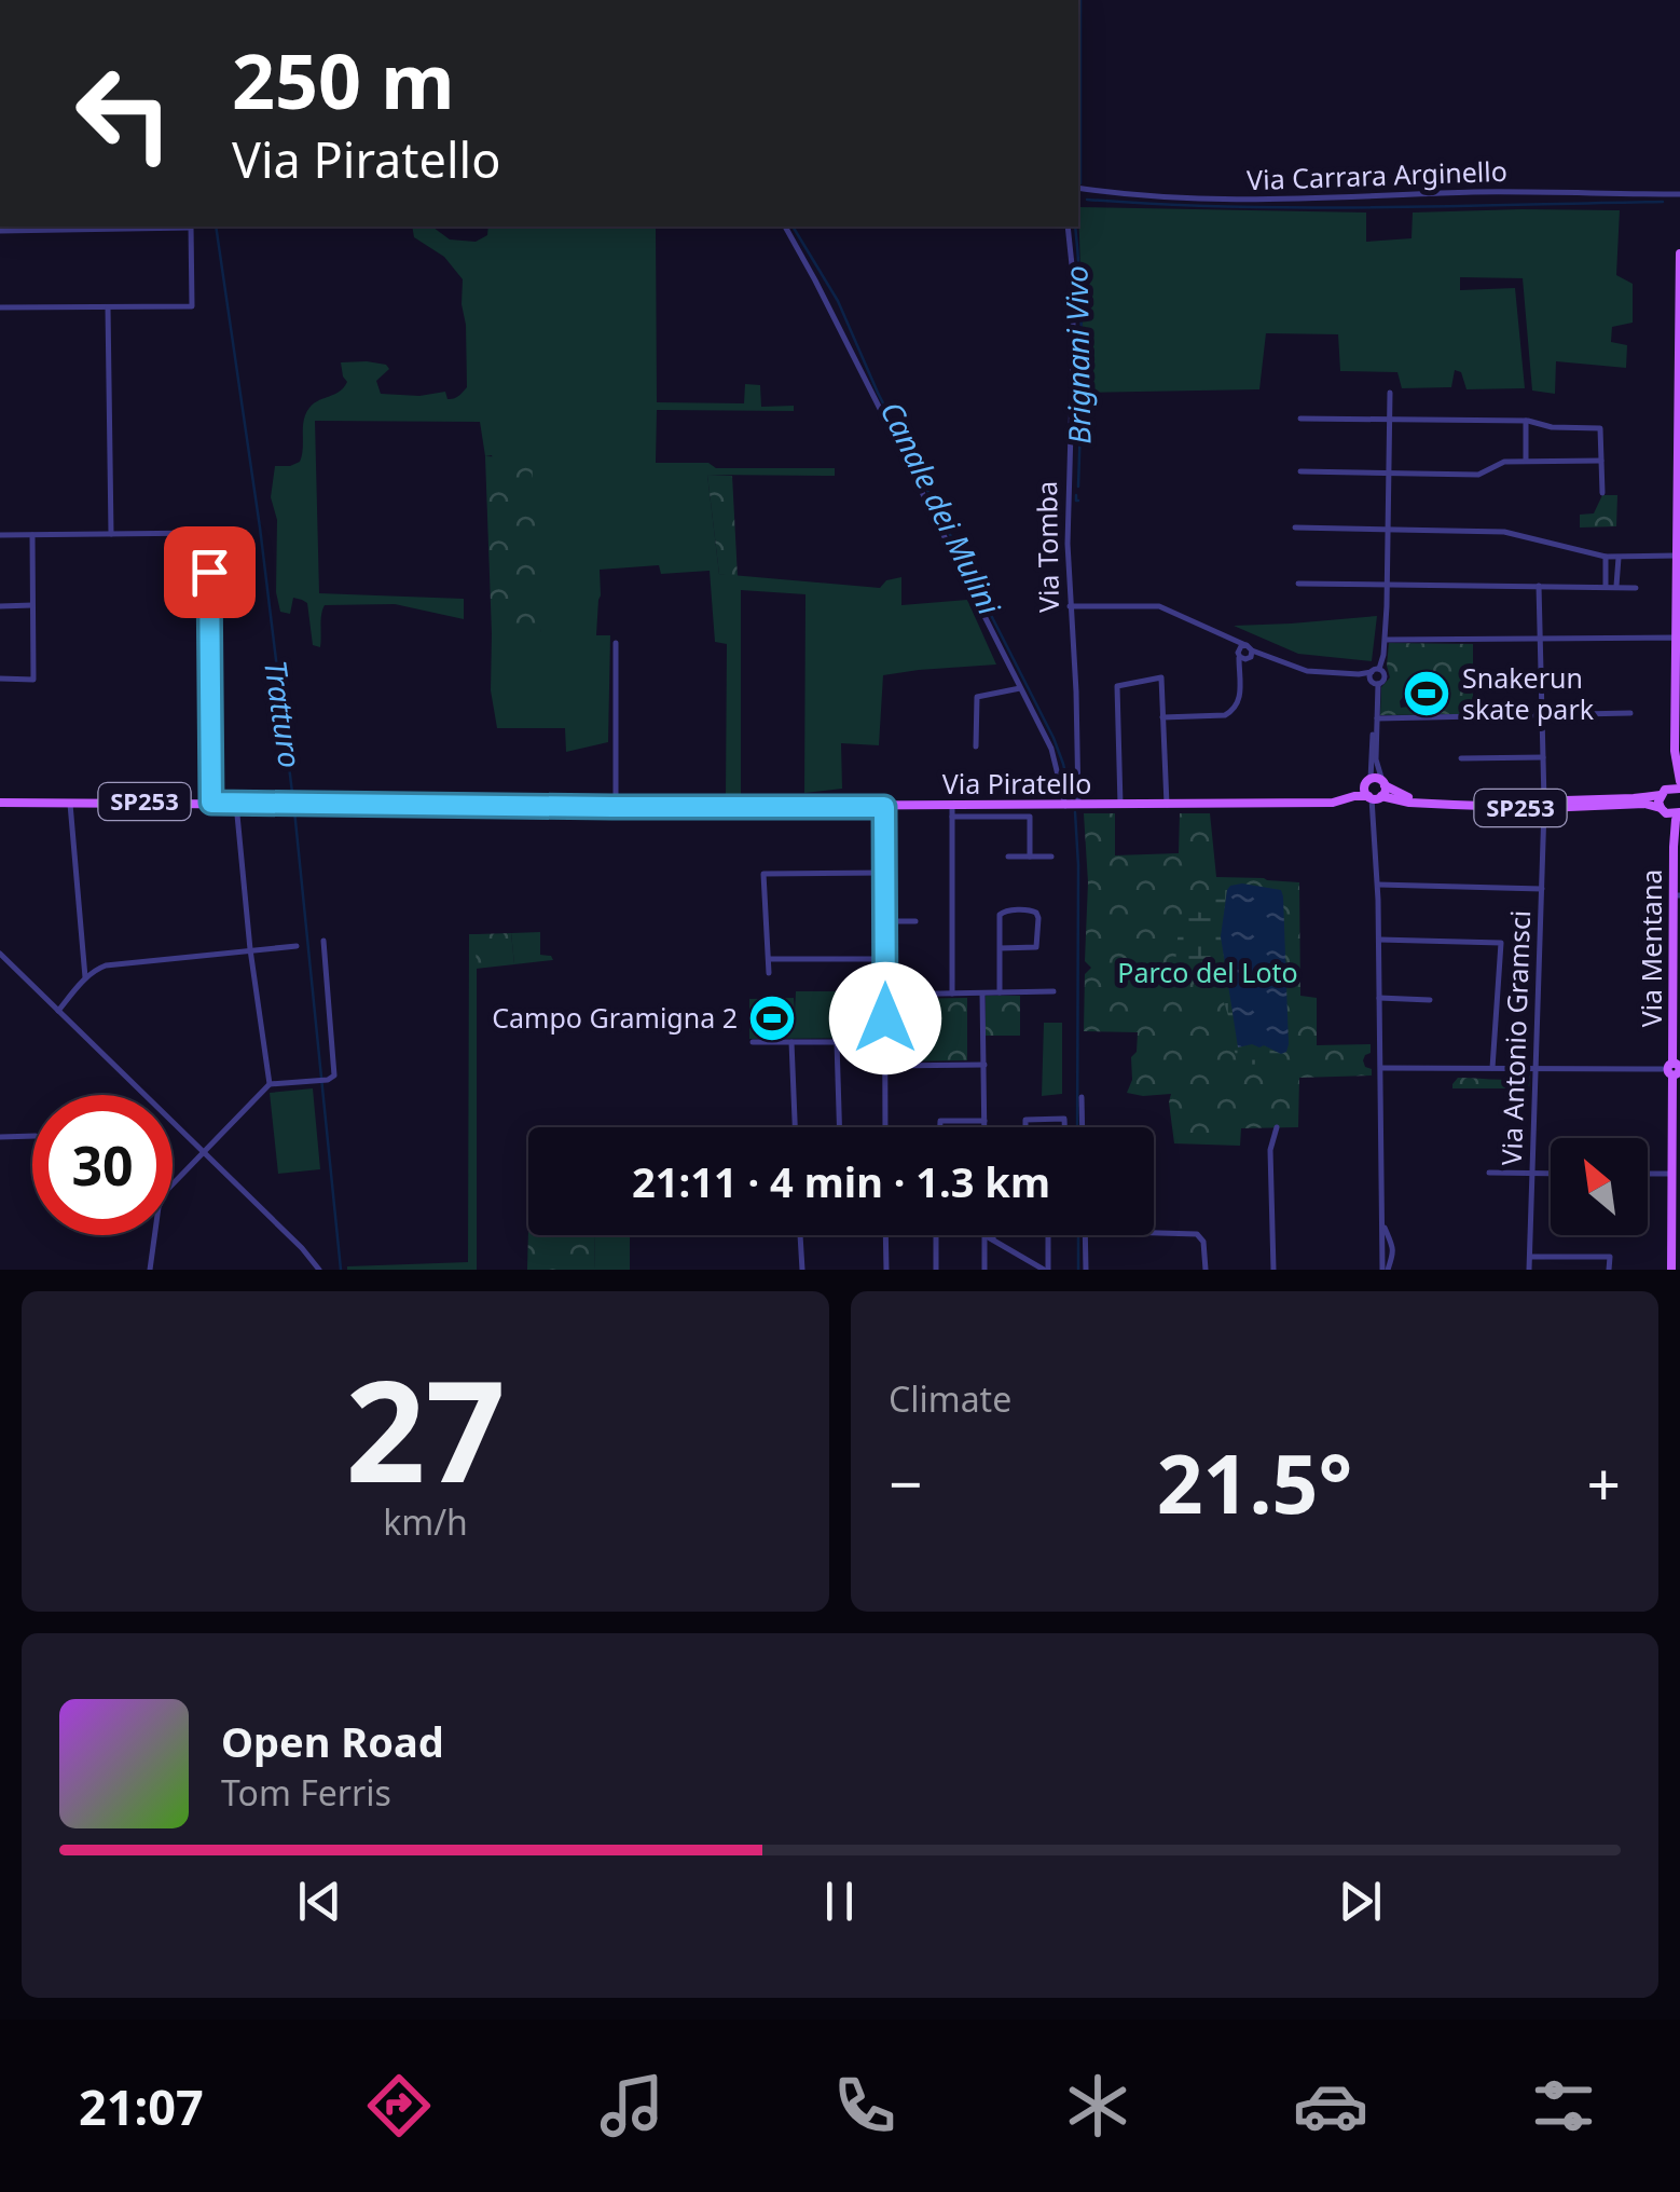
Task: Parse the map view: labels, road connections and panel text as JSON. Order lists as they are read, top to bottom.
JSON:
{
  "streets": {
    "main road": ["Via Piratello", "SP253", "Via Mentana"],
    "street": ["Via Carrara Arginello", "Via Tomba", "Via Antonio Gramsci"]
  },
  "crossings": [
    ["Via Tomba", "Via Piratello"],
    ["Via Piratello", "Via Mentana"],
    ["Via Piratello", "Via Antonio Gramsci"]
  ],
  "water": ["Brignani Vivo", "Canale dei Mulini", "Tratturo"],
  "parks": ["Parco del Loto"],
  "places": {
    "sports": ["Snakerun skate park", "Campo Gramigna 2"]
  },
  "north": "top left",
  "page": {
    "turn": ["250 m", "Via Piratello"],
    "limit": "30",
    "trip": "21:11 · 4 min · 1.3 km",
    "tile": [
      ["27", "km/h"],
      "Climate"
    ],
    "heat": ["−", "21.5°", "+"],
    "song": ["Open Road", "Tom Ferris"],
    "tabs": "21:07"
  }
}
